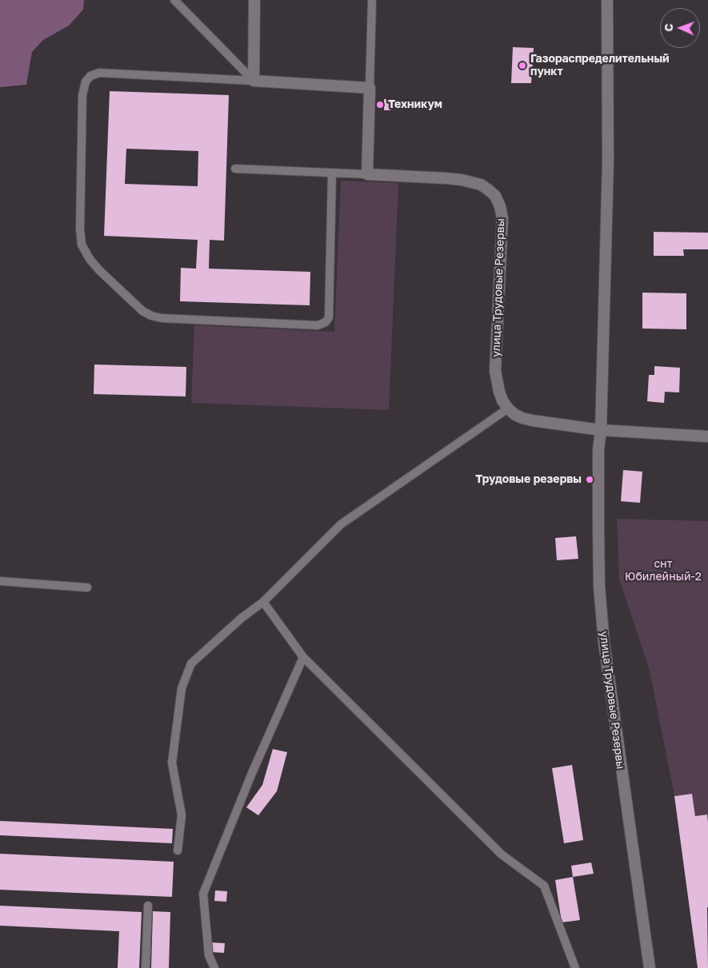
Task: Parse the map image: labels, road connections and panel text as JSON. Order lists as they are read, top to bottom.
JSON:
{
  "streets": {
    "street": ["улица Трудовые Резервы"]
  },
  "parks": ["снт Юбилейный-2"],
  "places": ["Газораспределительный пункт", "Техникум", "Трудовые резервы"],
  "north": "left"
}
